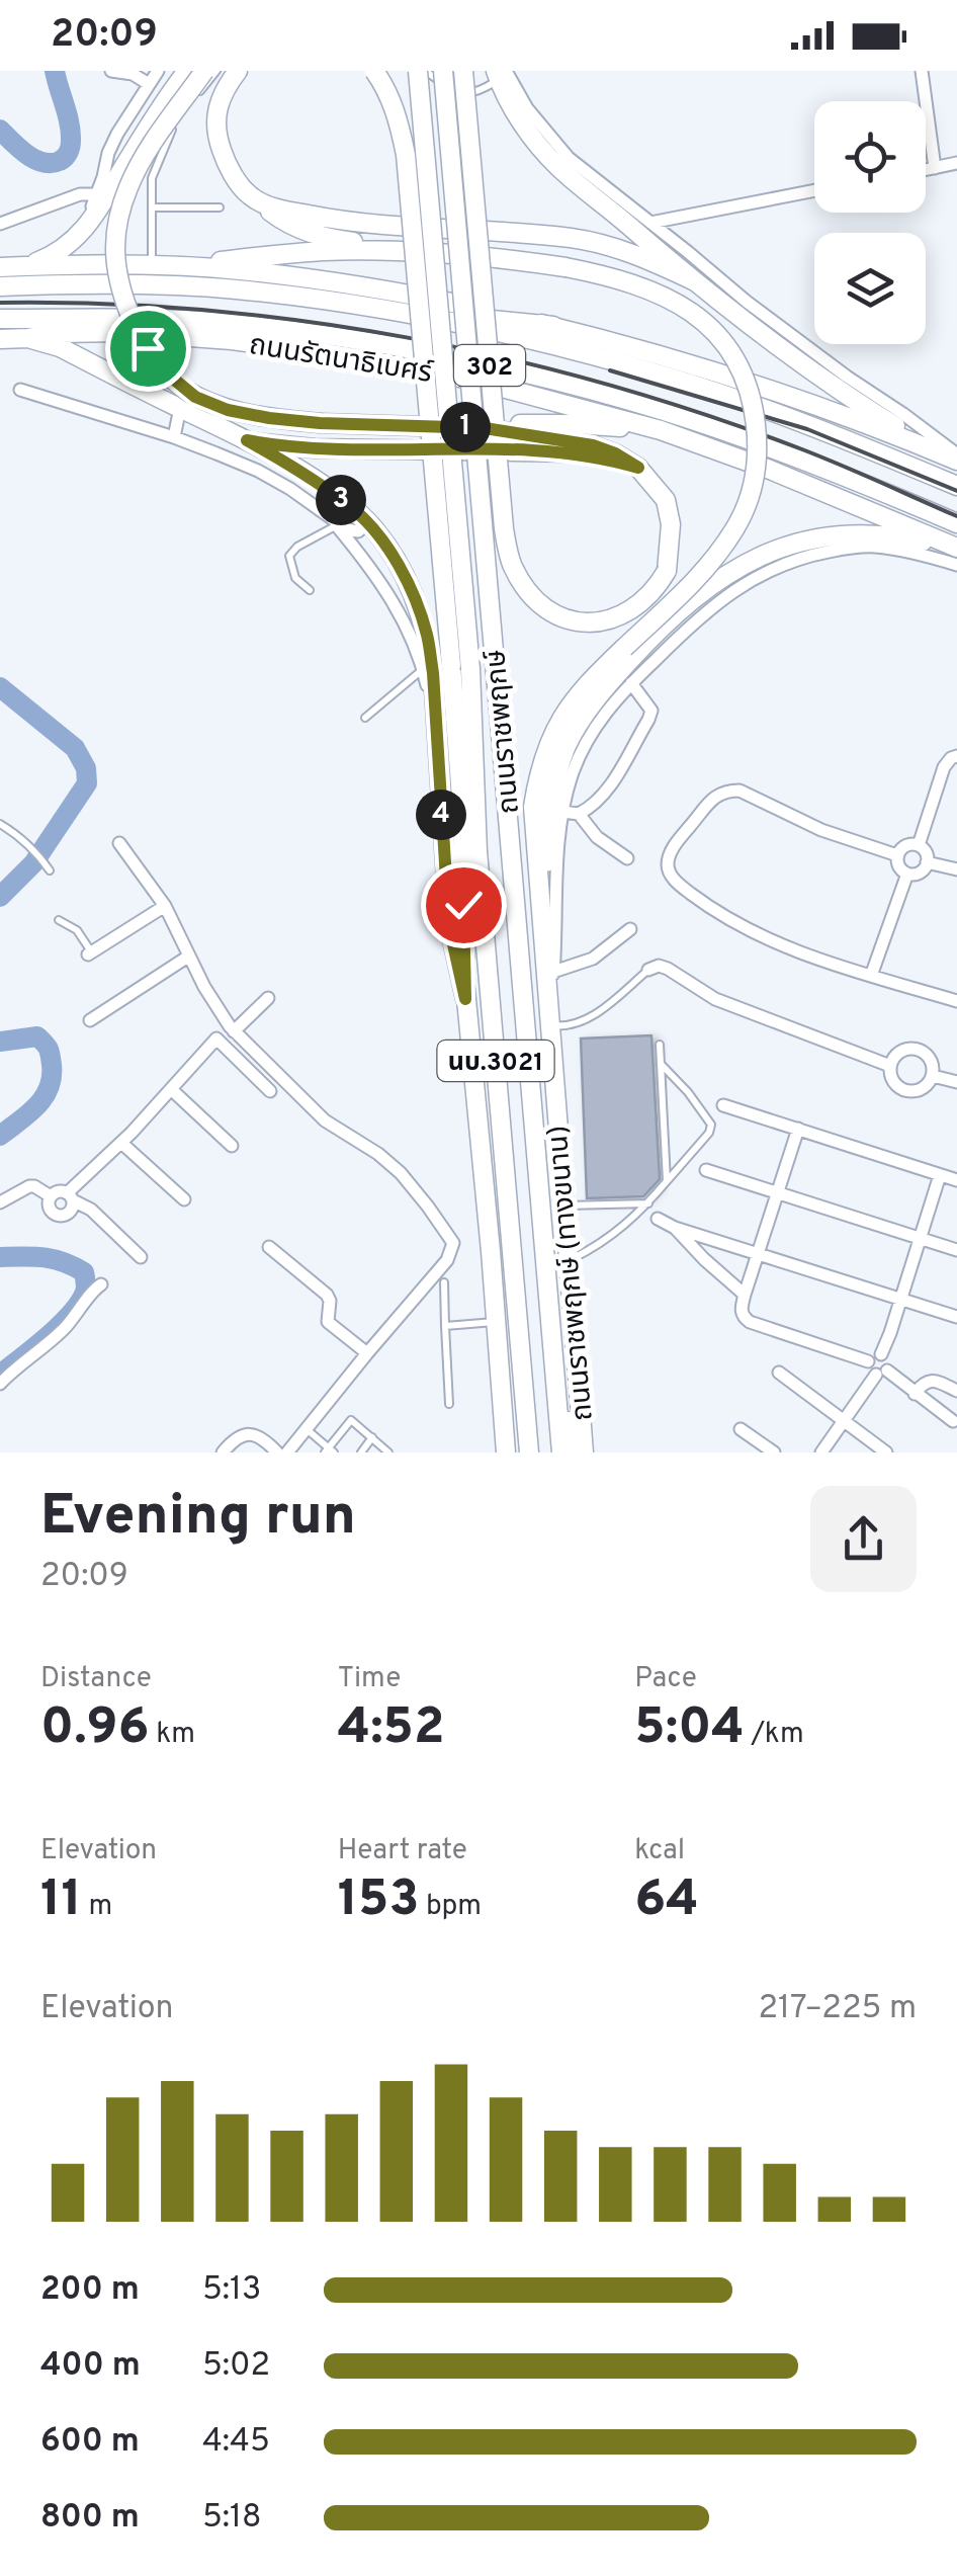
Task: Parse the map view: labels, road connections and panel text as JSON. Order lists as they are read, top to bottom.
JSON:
{
  "streets": {
    "main road": [
      "ถนนรัตนาธิเบศร์",
      "302",
      "ถนนราชพฤกษ์",
      "นบ.3021",
      "ถนนราชพฤกษ์ (ทางขนาน)"
    ]
  },
  "page": {
    "status": "20:09",
    "pins": ["1", "3", "4"],
    "heading": ["Evening run", "20:09"],
    "stats": [
      ["Distance", "0.96 km"],
      ["Time", "4:52"],
      ["Pace", "5:04 /km"],
      ["Elevation", "11 m"],
      ["Heart rate", "153 bpm"],
      ["kcal", "64"]
    ],
    "chart": ["Elevation", "217–225 m"],
    "list": [
      {
        "name": "200 m",
        "note": "5:13"
      },
      {
        "name": "400 m",
        "note": "5:02"
      },
      {
        "name": "600 m",
        "note": "4:45"
      },
      {
        "name": "800 m",
        "note": "5:18"
      }
    ]
  }
}
